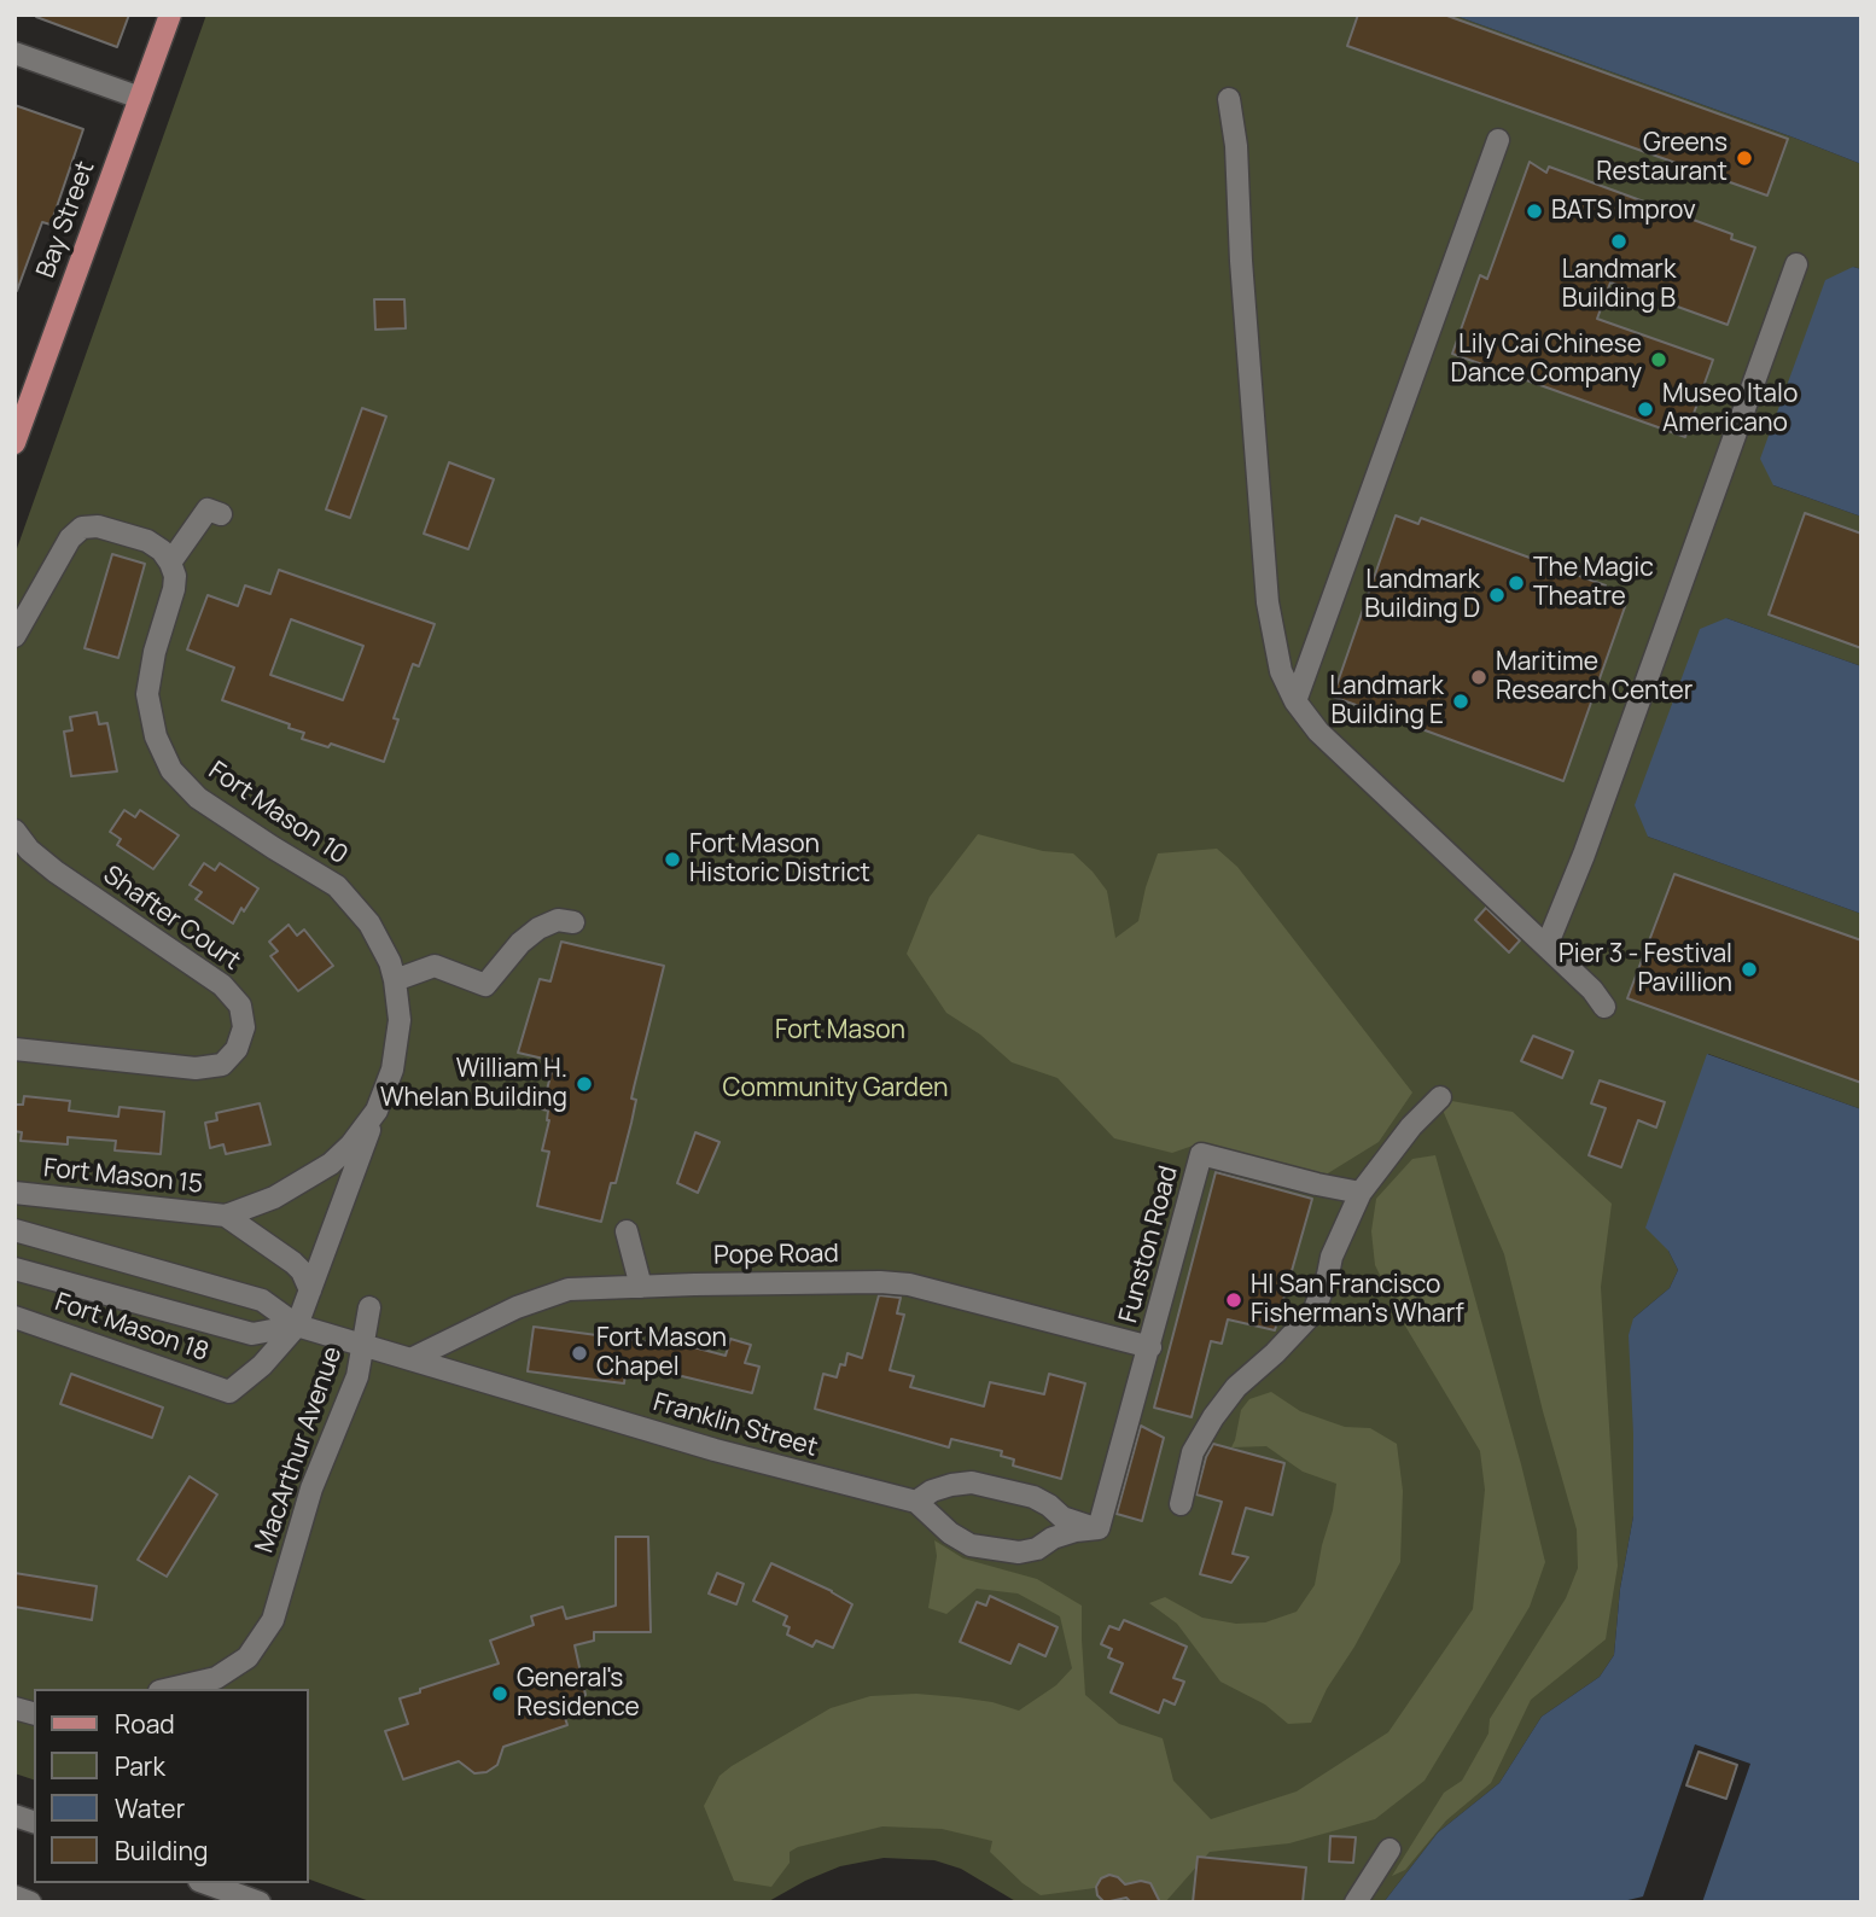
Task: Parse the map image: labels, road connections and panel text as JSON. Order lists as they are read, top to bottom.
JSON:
{
  "streets": {
    "main road": ["Bay Street"],
    "street": [
      "Fort Mason 10",
      "Shafter Court",
      "Fort Mason 15",
      "Funston Road",
      "Pope Road",
      "Fort Mason 18",
      "Franklin Street",
      "MacArthur Avenue"
    ]
  },
  "crossings": [
    ["Fort Mason 10", "Fort Mason 18"],
    ["Fort Mason 10", "Franklin Street"],
    ["Funston Road", "Pope Road"],
    ["Funston Road", "Franklin Street"],
    ["Pope Road", "Franklin Street"],
    ["Fort Mason 18", "Franklin Street"],
    ["Franklin Street", "MacArthur Avenue"]
  ],
  "parks": ["Fort Mason", "Community Garden"],
  "places": [
    "Greens Restaurant",
    "BATS Improv",
    "Landmark Building B",
    "Lily Cai Chinese Dance Company",
    "Museo Italo Americano",
    "The Magic Theatre",
    "Landmark Building D",
    "Maritime Research Center",
    "Landmark Building E",
    "Fort Mason Historic District",
    "Pier 3 - Festival Pavillion",
    "William H. Whelan Building",
    "HI San Francisco Fisherman's Wharf",
    "Fort Mason Chapel",
    "General's Residence"
  ],
  "legend": [
    "Road",
    "Park",
    "Water",
    "Building"
  ]
}
